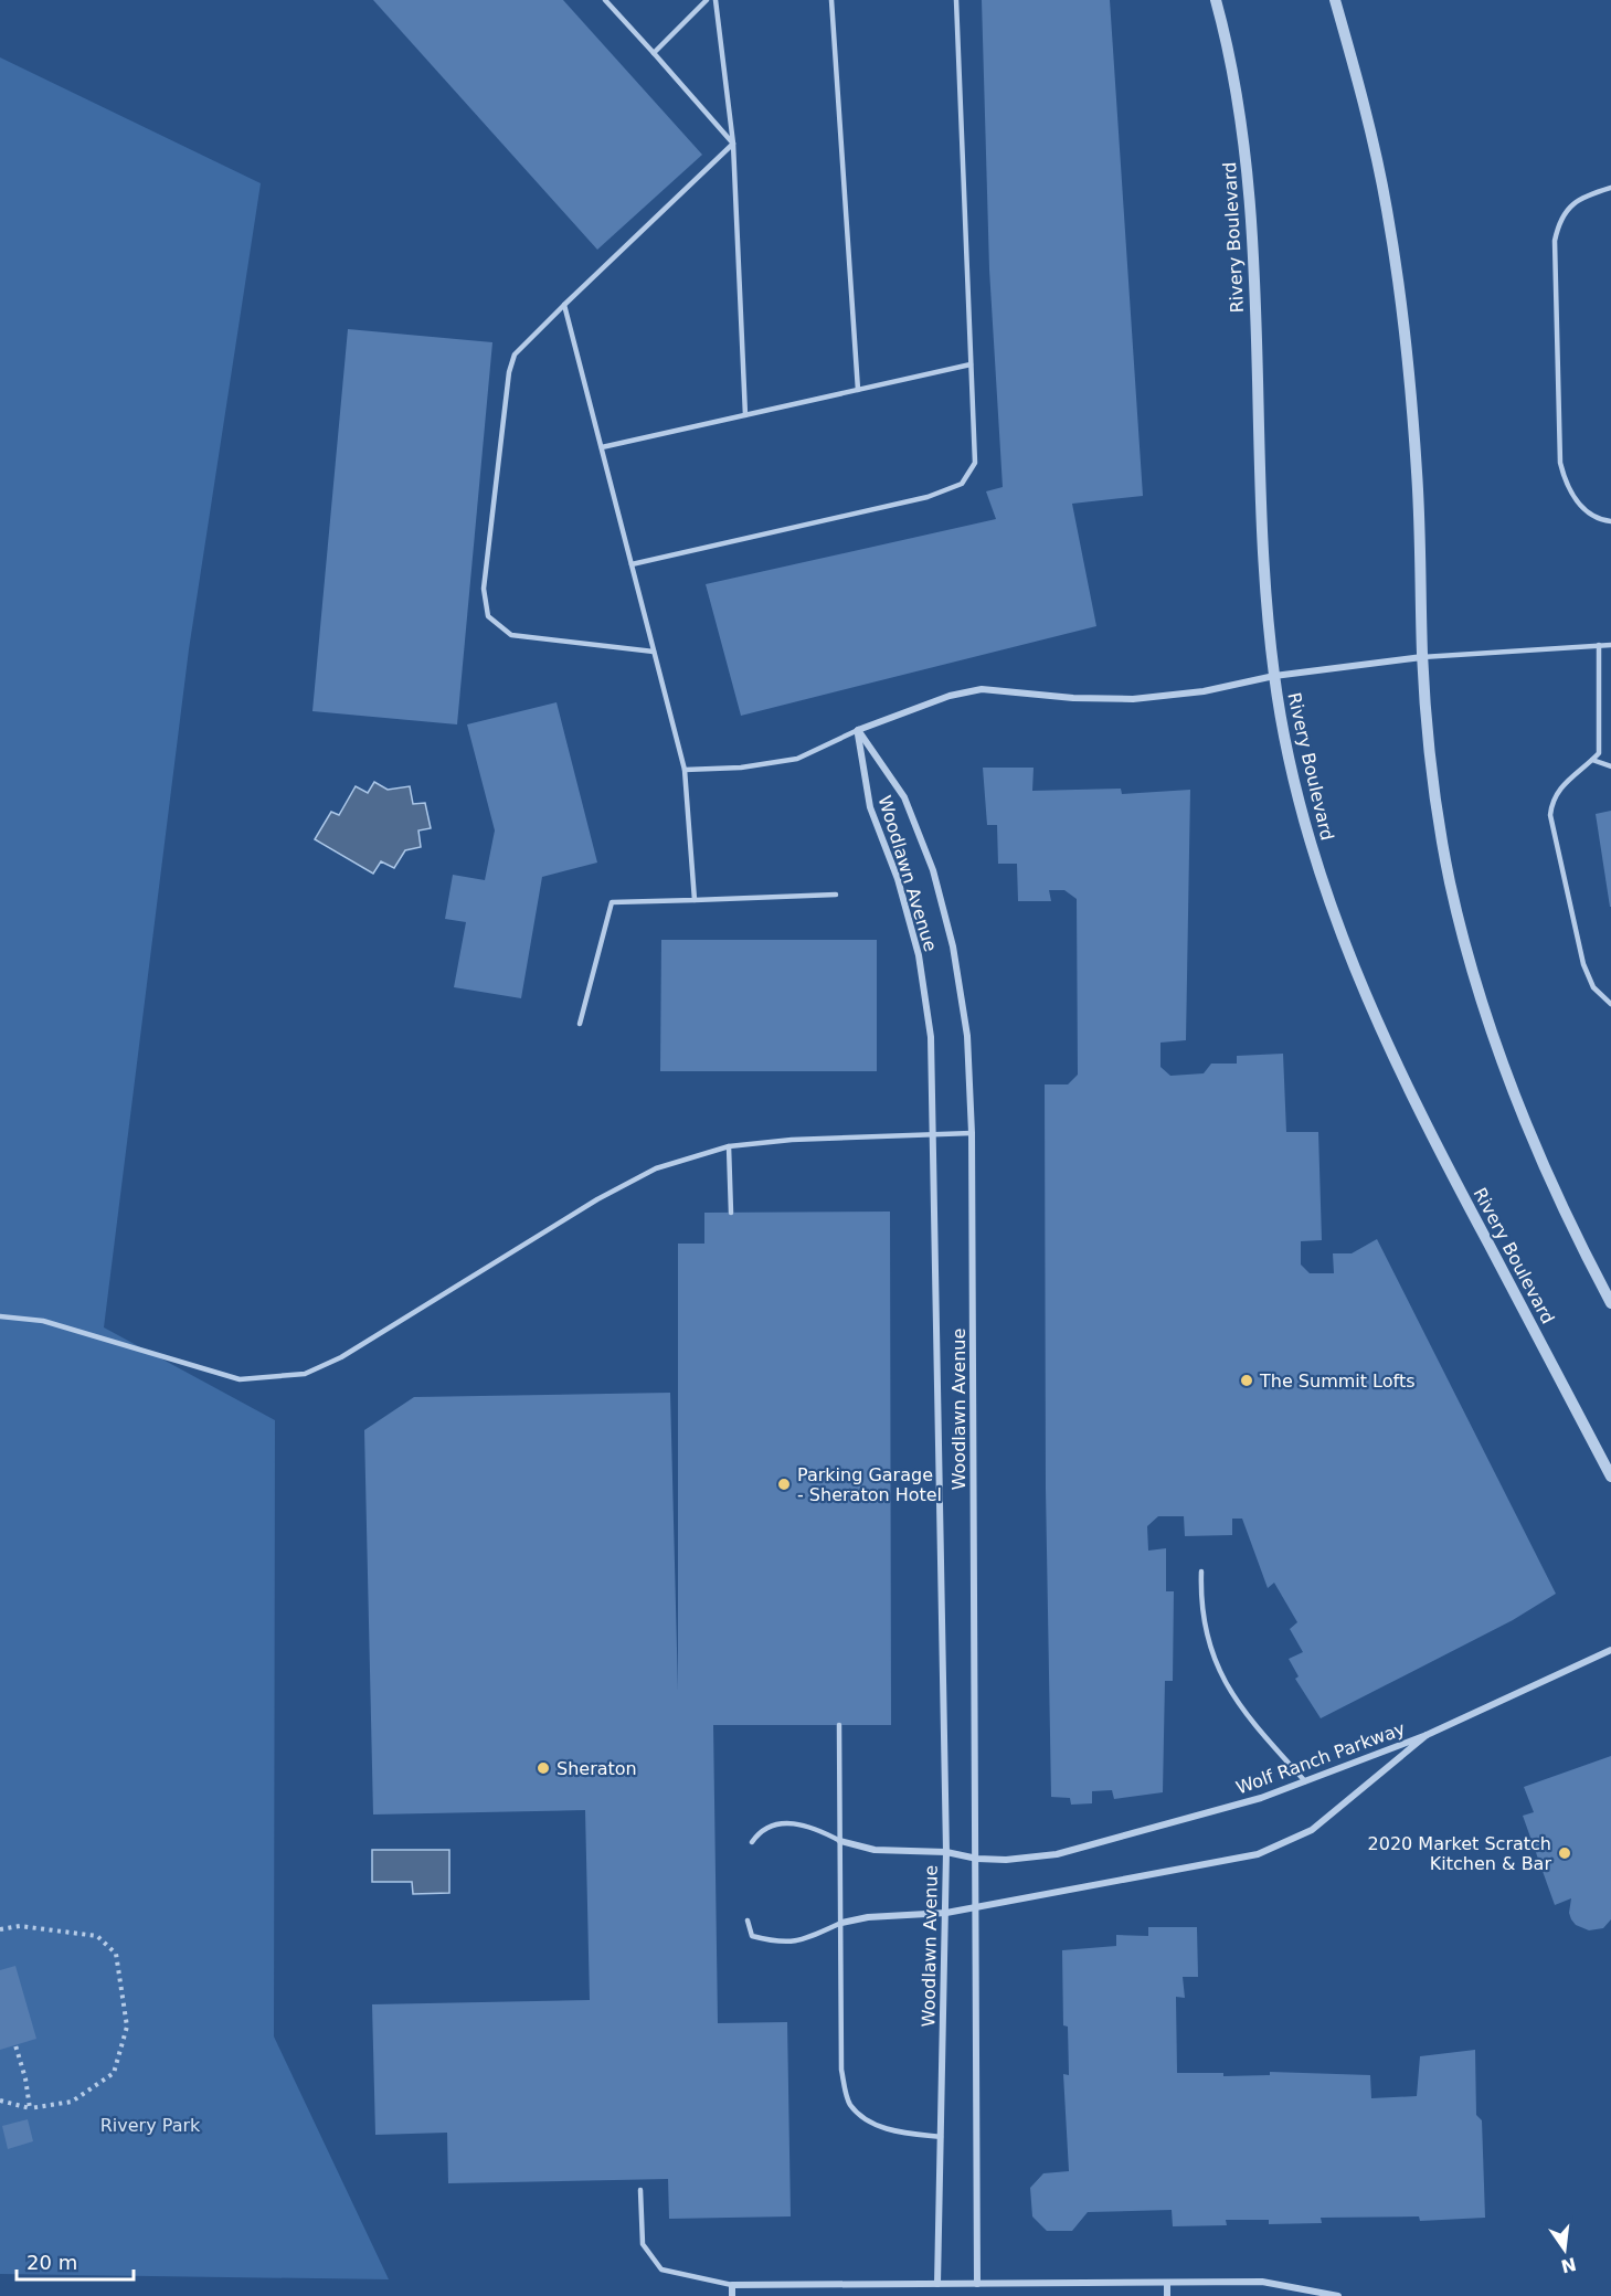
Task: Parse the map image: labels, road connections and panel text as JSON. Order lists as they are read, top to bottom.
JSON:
{
  "streets": {
    "street": ["Rivery Boulevard", "Woodlawn Avenue", "Wolf Ranch Parkway"]
  },
  "crossings": [
    ["Woodlawn Avenue", "Wolf Ranch Parkway"]
  ],
  "parks": ["Rivery Park"],
  "places": [
    "The Summit Lofts",
    "Parking Garage - Sheraton Hotel",
    "Sheraton",
    "2020 Market Scratch Kitchen & Bar"
  ],
  "scale_bar": "20 m",
  "north": "bottom"
}
